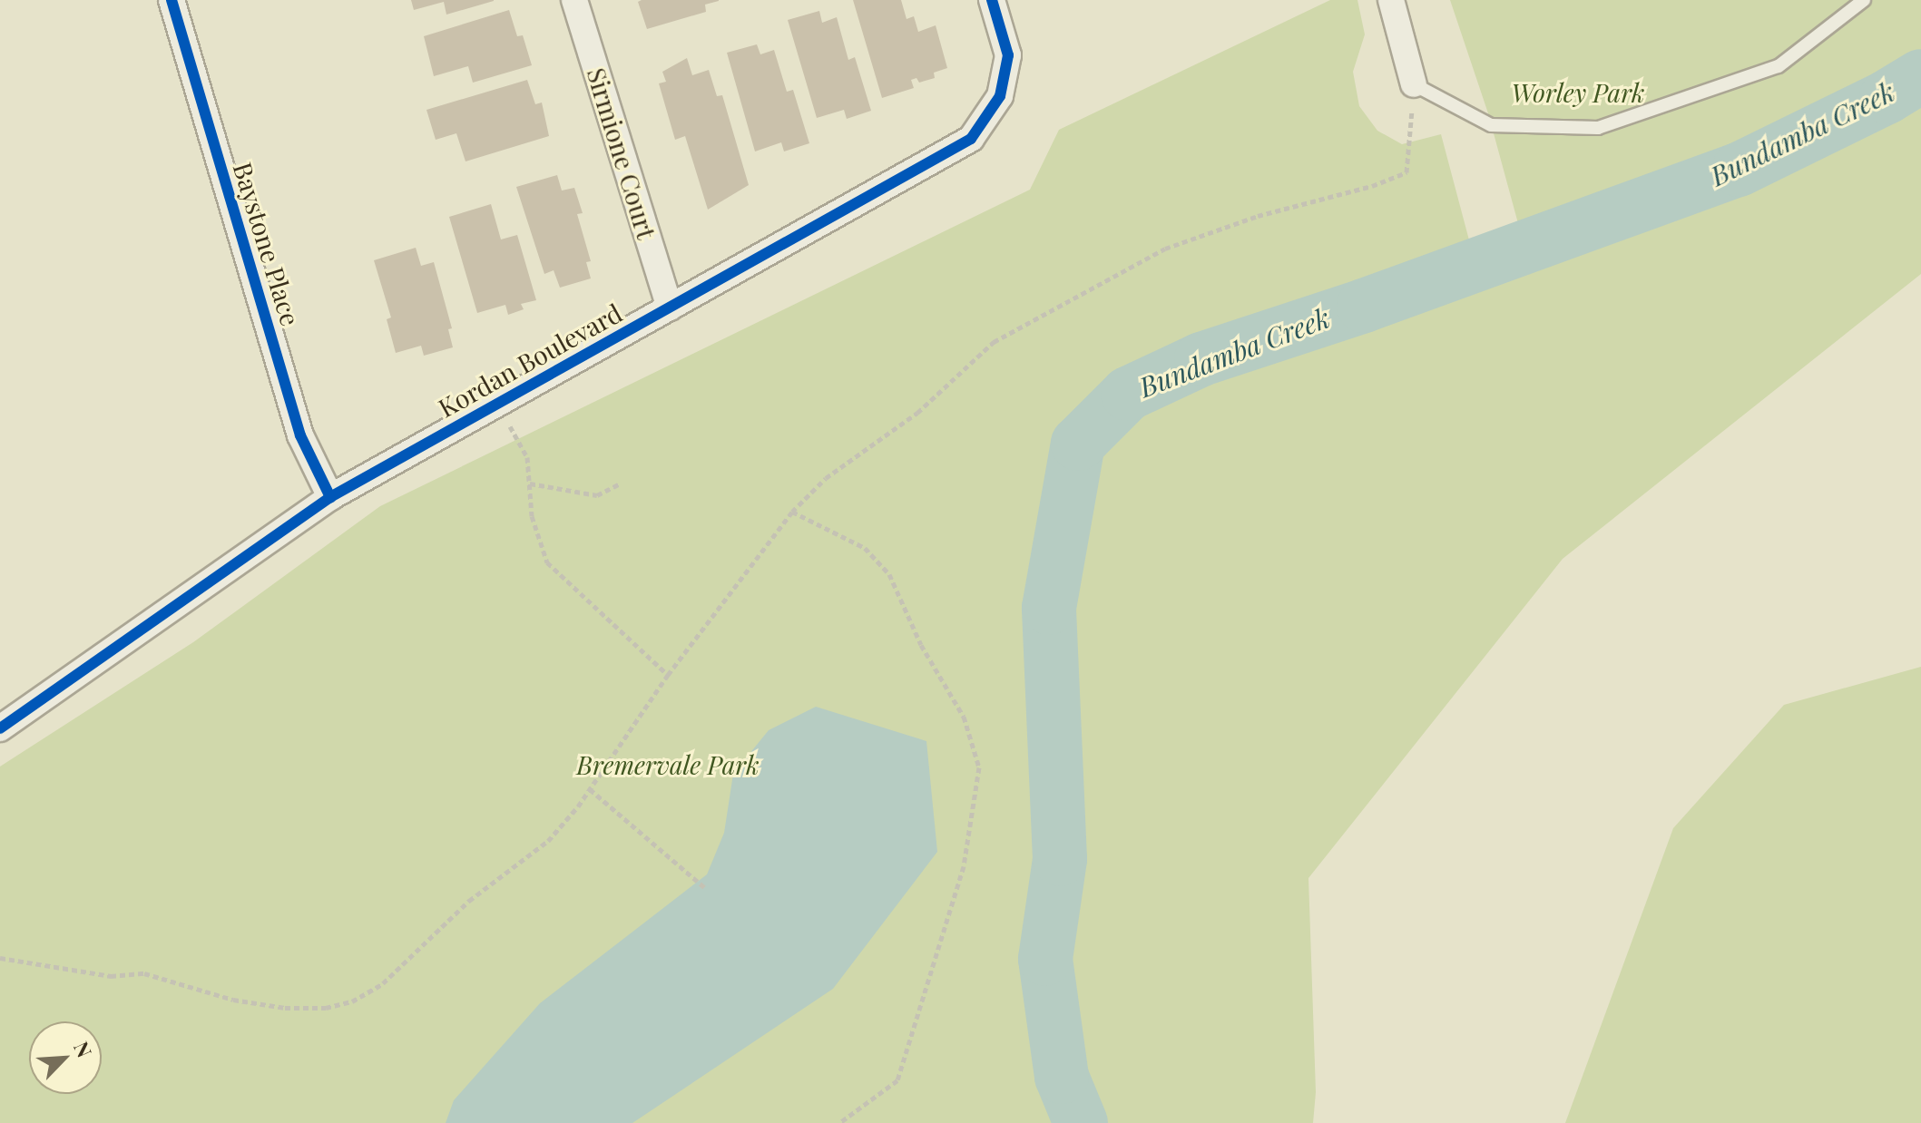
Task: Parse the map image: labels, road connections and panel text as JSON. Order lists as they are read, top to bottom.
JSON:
{
  "streets": {
    "street": ["Sirmione Court", "Baystone Place", "Kordan Boulevard"]
  },
  "crossings": [
    ["Sirmione Court", "Kordan Boulevard"],
    ["Baystone Place", "Kordan Boulevard"]
  ],
  "water": ["Bundamba Creek"],
  "parks": ["Worley Park", "Bremervale Park"],
  "north": "top right"
}
